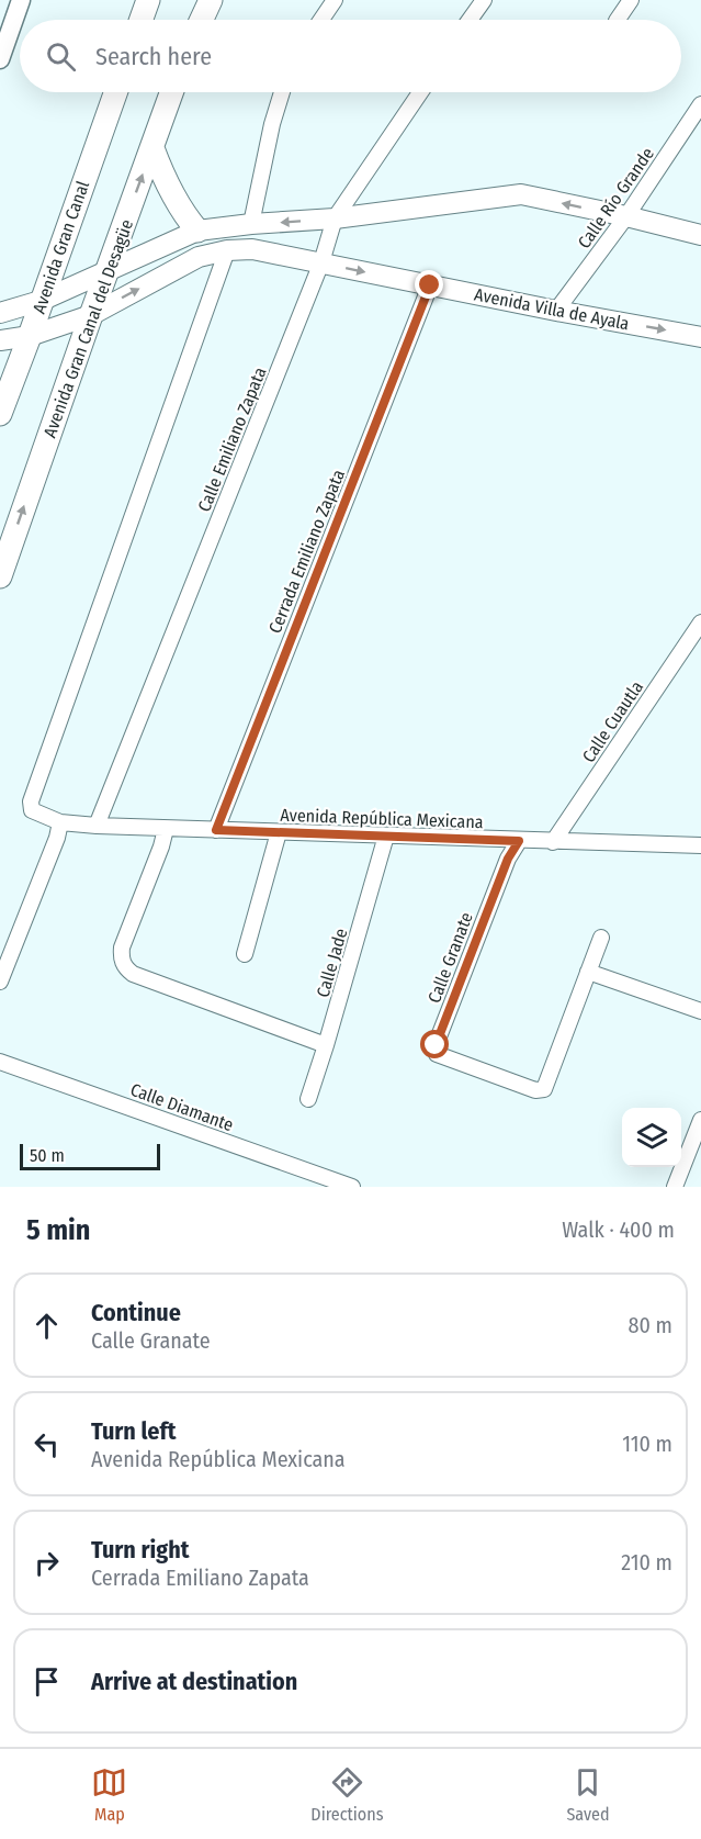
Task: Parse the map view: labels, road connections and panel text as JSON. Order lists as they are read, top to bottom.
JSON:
{
  "streets": {
    "main road": ["Avenida Gran Canal", "Avenida Villa de Ayala", "Avenida Gran Canal del Desagüe"],
    "street": [
      "Calle Río Grande",
      "Calle Emiliano Zapata",
      "Cerrada Emiliano Zapata",
      "Calle Cuautla",
      "Avenida República Mexicana",
      "Calle Granate",
      "Calle Jade",
      "Calle Diamante"
    ]
  },
  "crossings": [
    ["Calle Río Grande", "Avenida Villa de Ayala"],
    ["Avenida Gran Canal", "Avenida Villa de Ayala"],
    ["Avenida Villa de Ayala", "Avenida Gran Canal del Desagüe"],
    ["Avenida Villa de Ayala", "Calle Emiliano Zapata"],
    ["Avenida Villa de Ayala", "Cerrada Emiliano Zapata"],
    ["Calle Emiliano Zapata", "Avenida República Mexicana"],
    ["Cerrada Emiliano Zapata", "Avenida República Mexicana"],
    ["Calle Cuautla", "Avenida República Mexicana"],
    ["Avenida República Mexicana", "Calle Granate"],
    ["Avenida República Mexicana", "Calle Jade"]
  ],
  "one_way": ["Avenida Gran Canal del Desagüe"],
  "scale_bar": "50 m",
  "page": {
    "search": "Search here",
    "scale": "50 m",
    "heading": ["5 min", "Walk · 400 m"],
    "list": [
      ["Continue", "Calle Granate", "80 m"],
      ["Turn left", "Avenida República Mexicana", "110 m"],
      ["Turn right", "Cerrada Emiliano Zapata", "210 m"],
      "Arrive at destination"
    ],
    "nav": ["Map", "Directions", "Saved"]
  }
}
